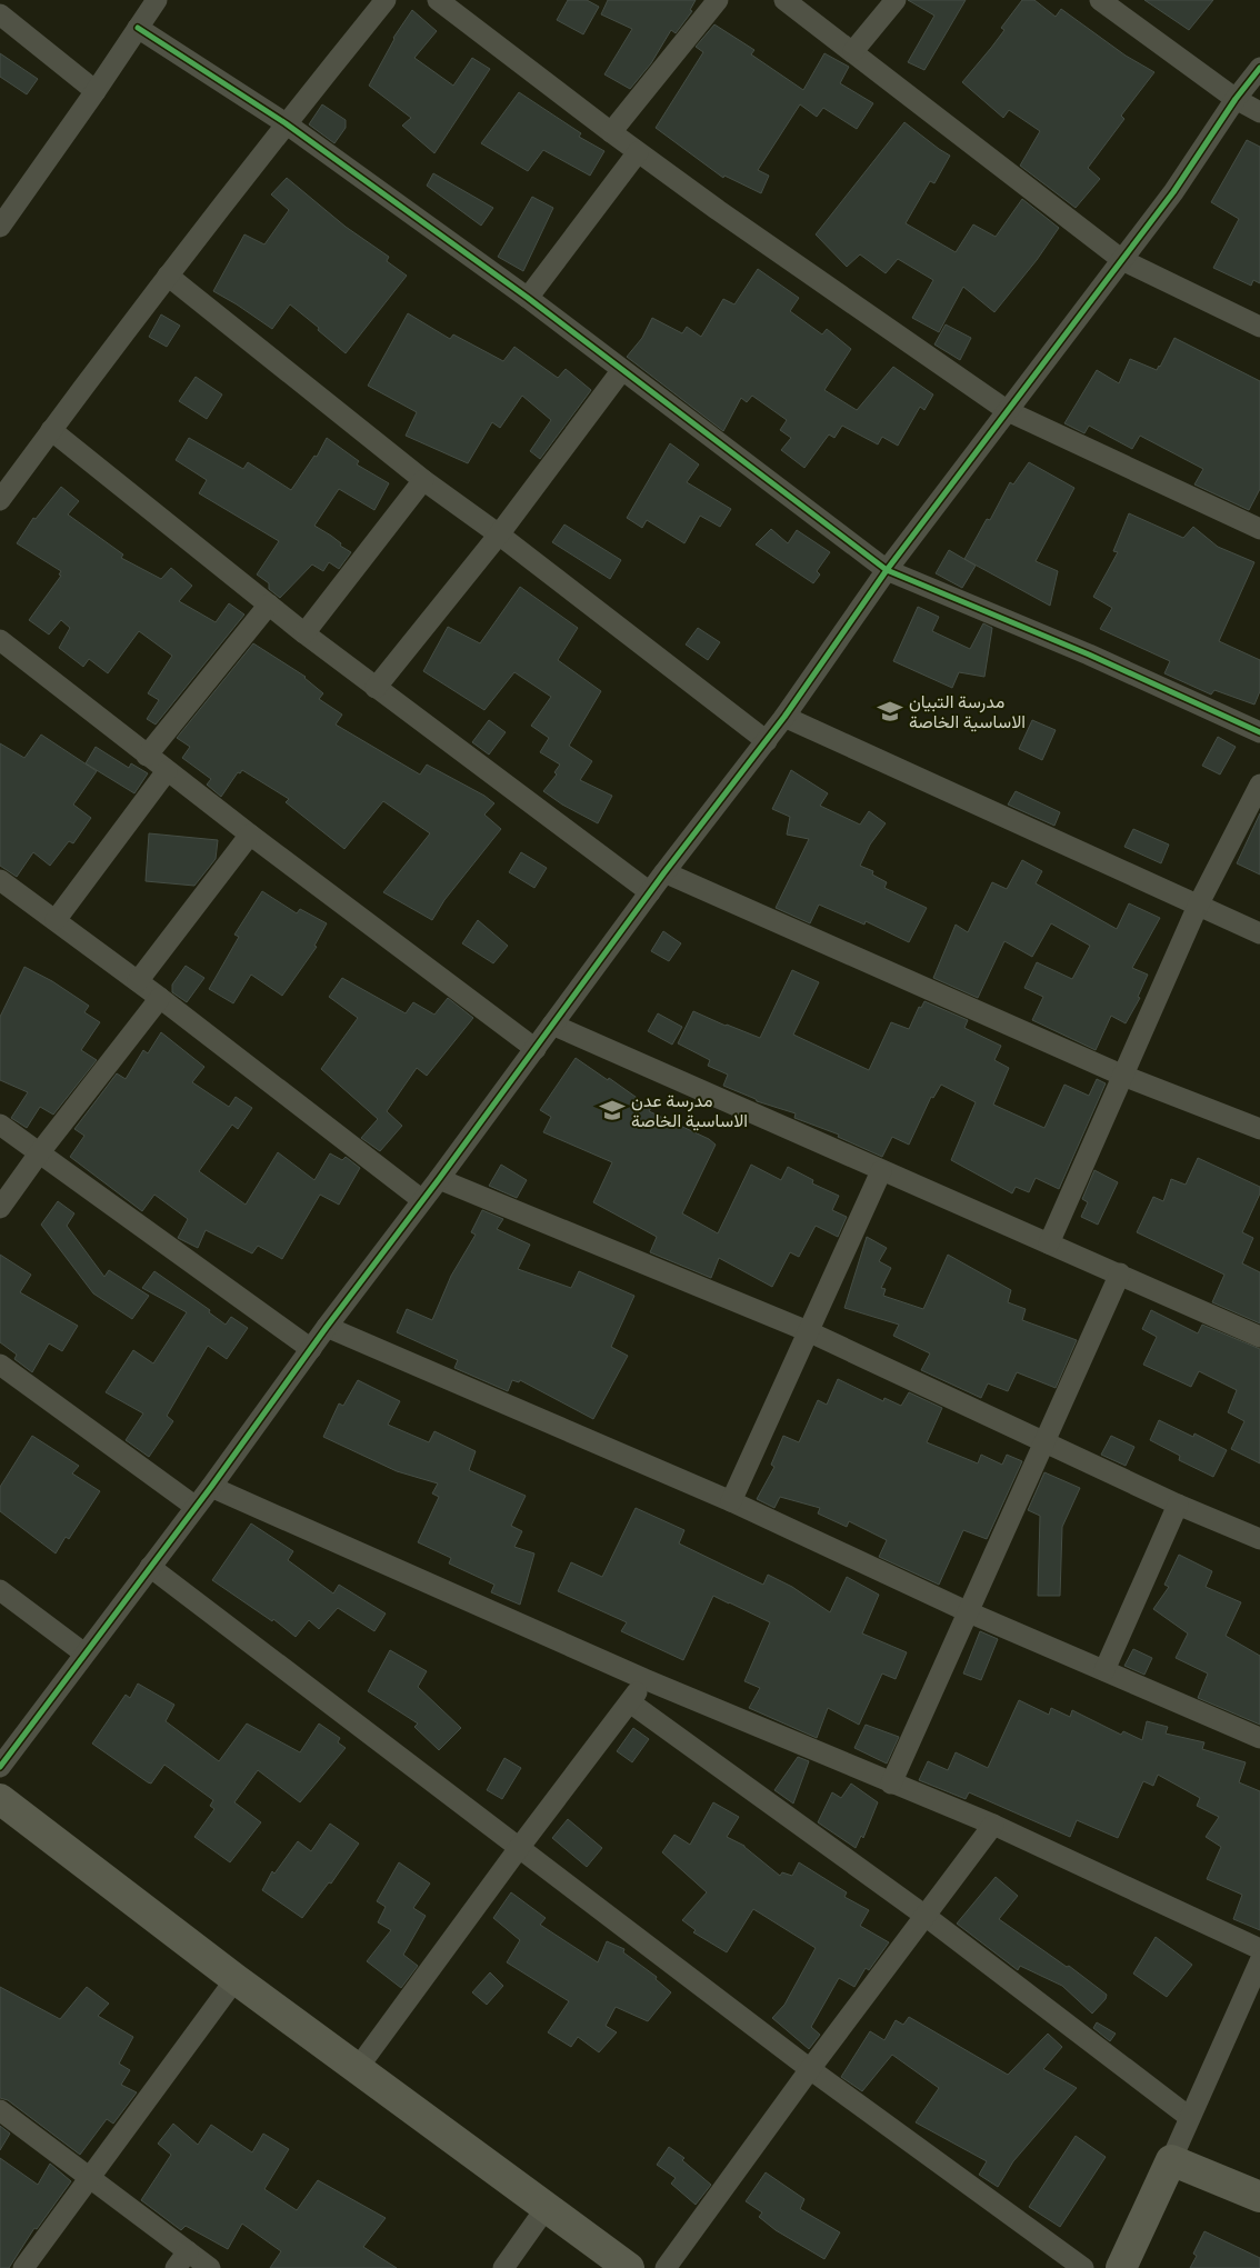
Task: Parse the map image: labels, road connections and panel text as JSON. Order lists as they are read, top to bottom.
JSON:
{
  "places": {
    "school or university": ["مدرسة التبيان الاساسية الخاصة", "مدرسة عدن الاساسية الخاصة"]
  }
}
